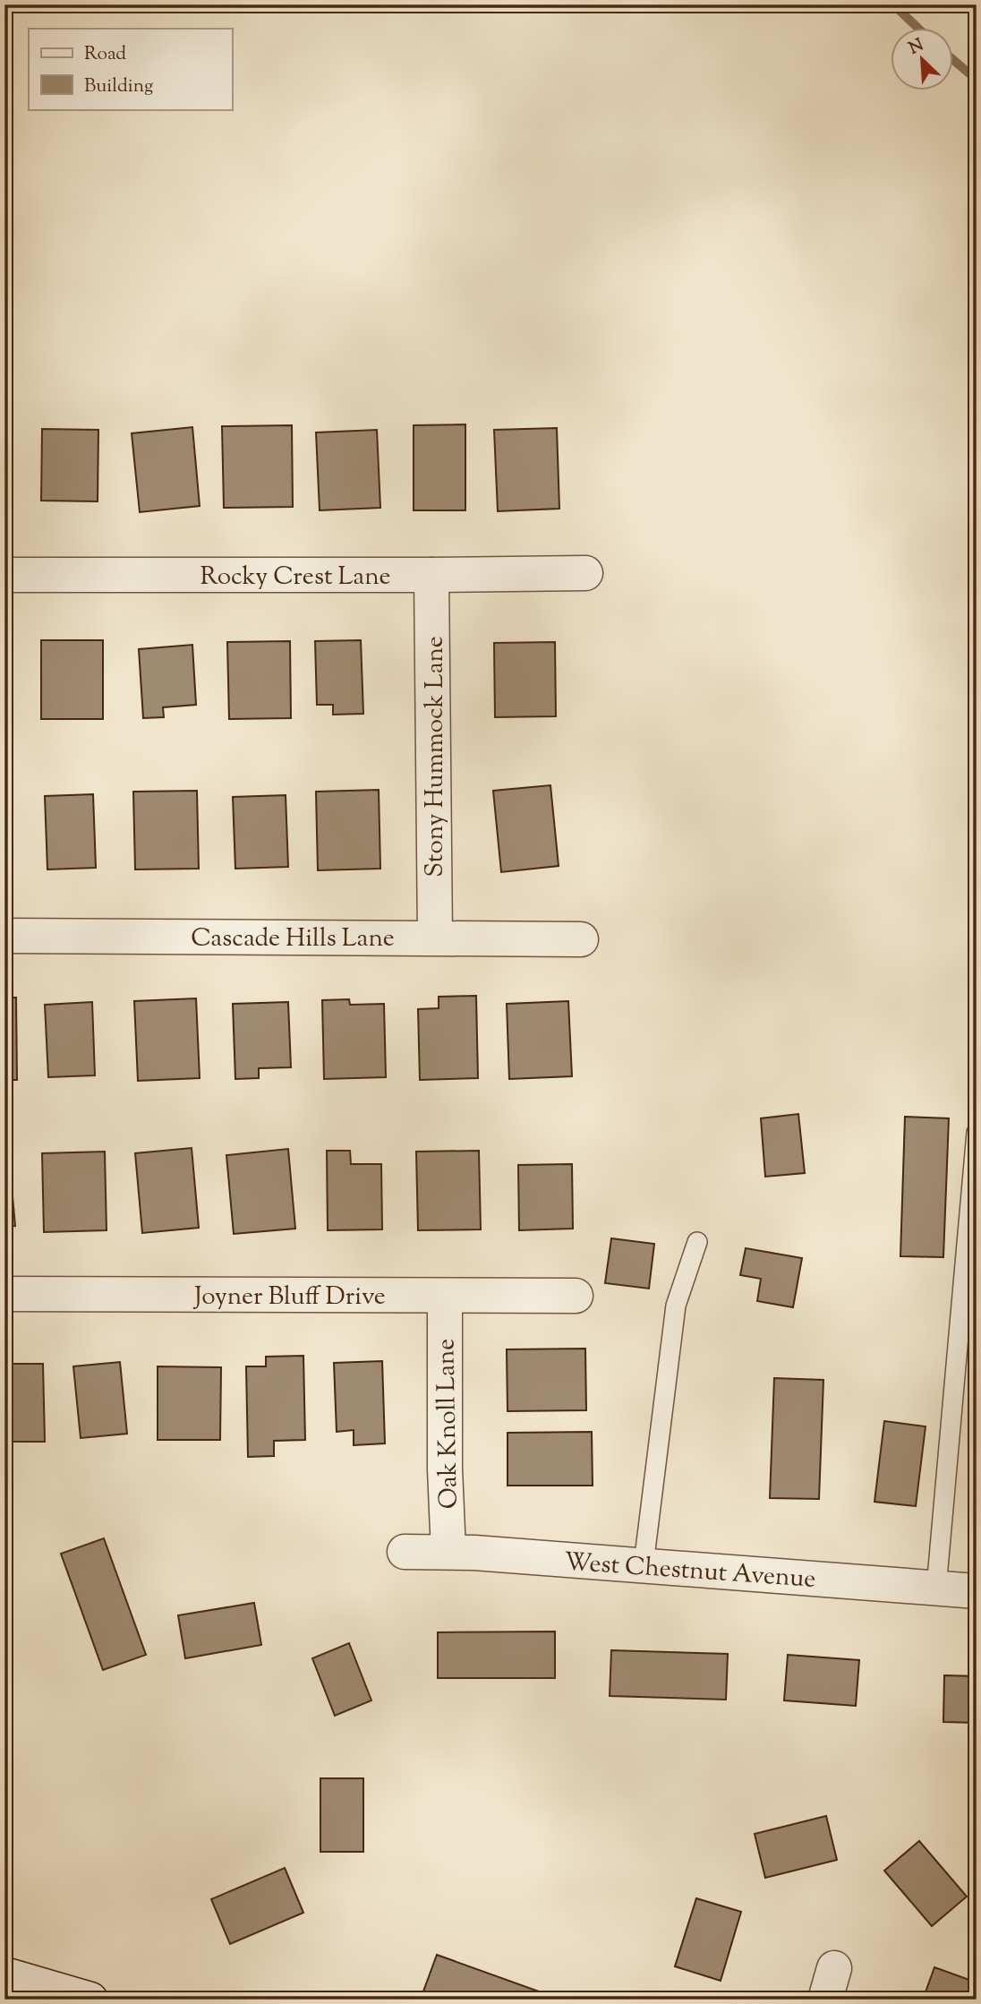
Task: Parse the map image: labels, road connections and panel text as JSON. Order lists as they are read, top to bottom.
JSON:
{
  "streets": {
    "street": [
      "Rocky Crest Lane",
      "Stony Hummock Lane",
      "Cascade Hills Lane",
      "Joyner Bluff Drive",
      "Oak Knoll Lane",
      "West Chestnut Avenue"
    ]
  },
  "crossings": [
    ["Rocky Crest Lane", "Stony Hummock Lane"],
    ["Stony Hummock Lane", "Cascade Hills Lane"],
    ["Joyner Bluff Drive", "Oak Knoll Lane"],
    ["Oak Knoll Lane", "West Chestnut Avenue"]
  ],
  "legend": ["Road", "Building"],
  "north": "top left"
}
